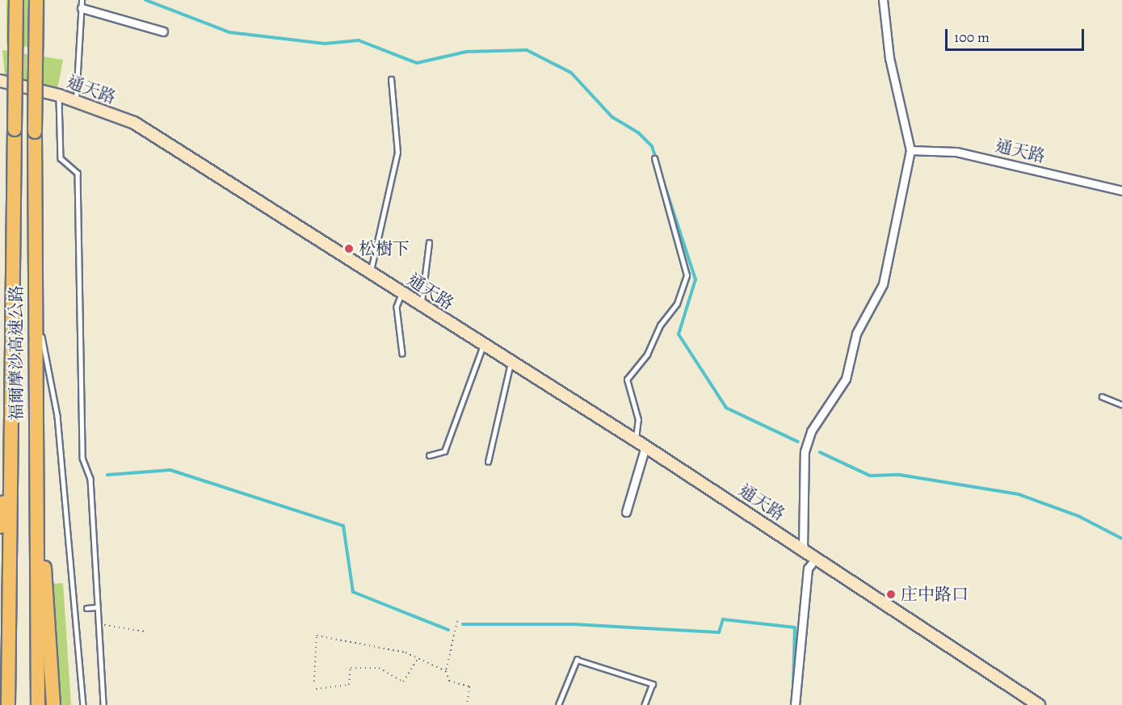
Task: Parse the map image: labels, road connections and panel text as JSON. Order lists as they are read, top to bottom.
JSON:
{
  "streets": {
    "highway": ["福爾摩沙高速公路"],
    "street": ["通天路"]
  },
  "places": ["松樹下", "庄中路口"],
  "scale_bar": "100 m"
}
